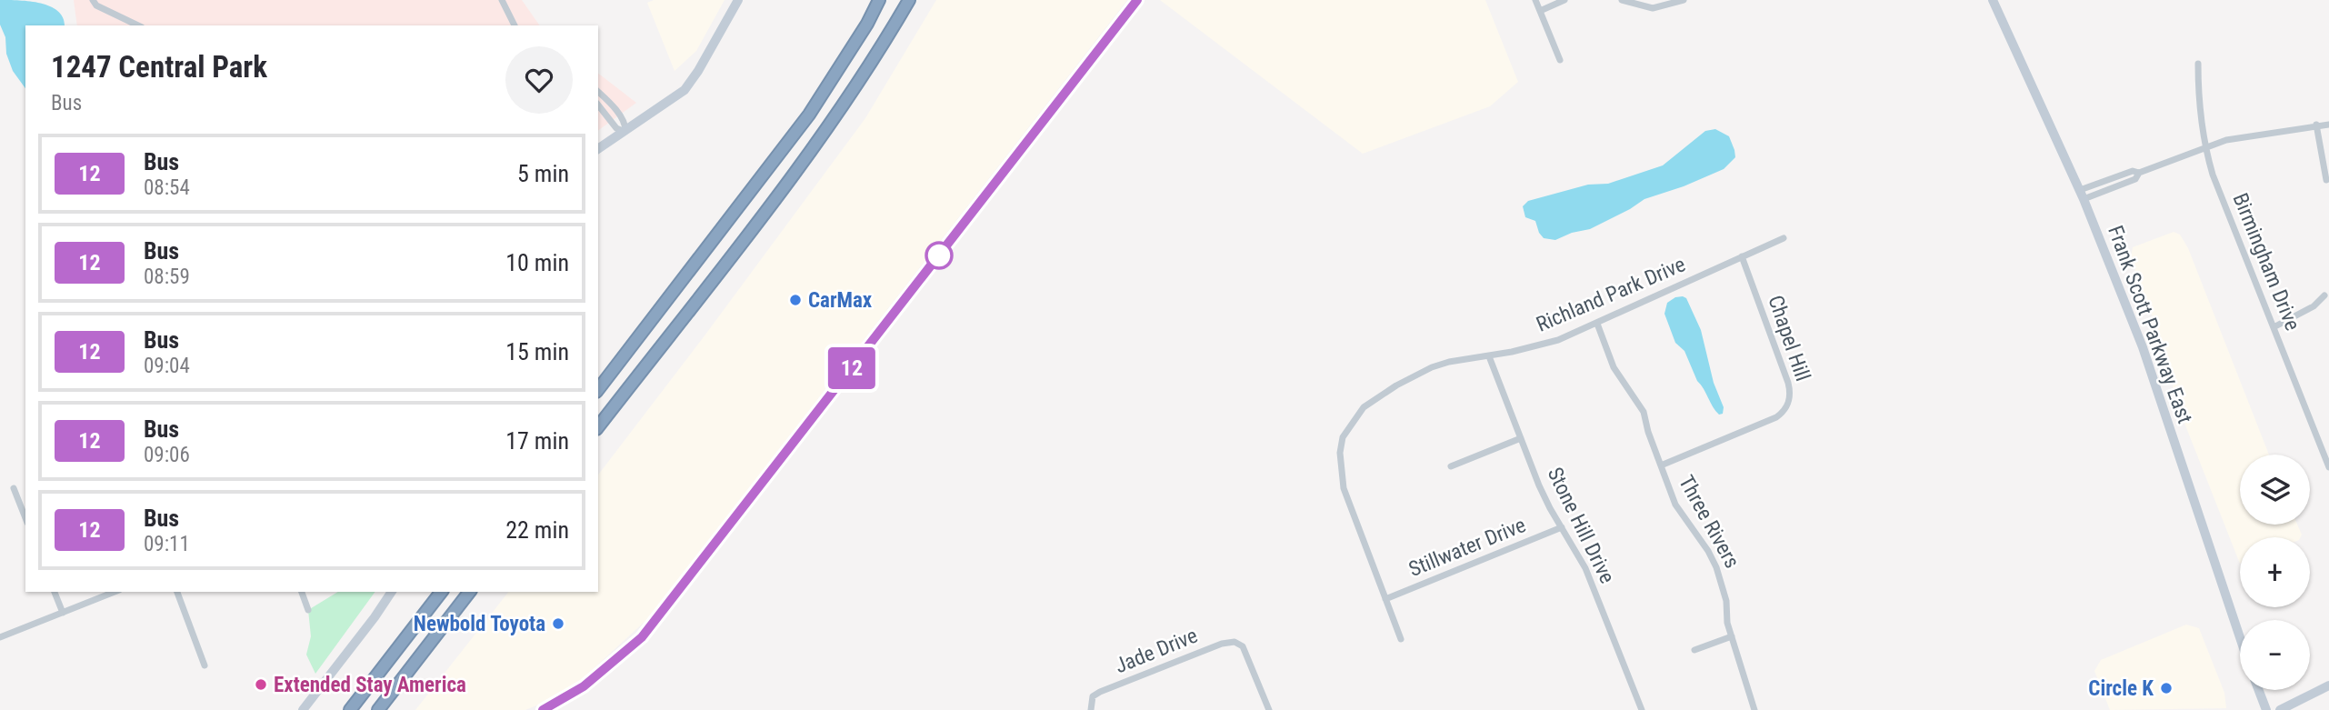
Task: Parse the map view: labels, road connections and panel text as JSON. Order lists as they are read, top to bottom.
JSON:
{
  "streets": {
    "street": [
      "Birmingham Drive",
      "Richland Park Drive",
      "Frank Scott Parkway East",
      "Chapel Hill",
      "Three Rivers",
      "Stone Hill Drive",
      "Stillwater Drive",
      "Jade Drive"
    ]
  },
  "crossings": [
    ["Richland Park Drive", "Chapel Hill"],
    ["Richland Park Drive", "Three Rivers"],
    ["Richland Park Drive", "Stone Hill Drive"],
    ["Richland Park Drive", "Stillwater Drive"],
    ["Chapel Hill", "Three Rivers"],
    ["Stone Hill Drive", "Stillwater Drive"]
  ],
  "places": [
    "CarMax",
    "Newbold Toyota",
    "Extended Stay America",
    "Circle K"
  ],
  "lines": ["bus line 12"],
  "page": {
    "on_map": "12",
    "heading": ["1247 Central Park", "Bus"],
    "list": [
      {
        "mark": "12",
        "name": "Bus",
        "note": "08:54",
        "value": "5 min"
      },
      {
        "mark": "12",
        "name": "Bus",
        "note": "08:59",
        "value": "10 min"
      },
      {
        "mark": "12",
        "name": "Bus",
        "note": "09:04",
        "value": "15 min"
      },
      {
        "mark": "12",
        "name": "Bus",
        "note": "09:06",
        "value": "17 min"
      },
      {
        "mark": "12",
        "name": "Bus",
        "note": "09:11",
        "value": "22 min"
      }
    ],
    "map_buttons": ["+", "−"]
  }
}
